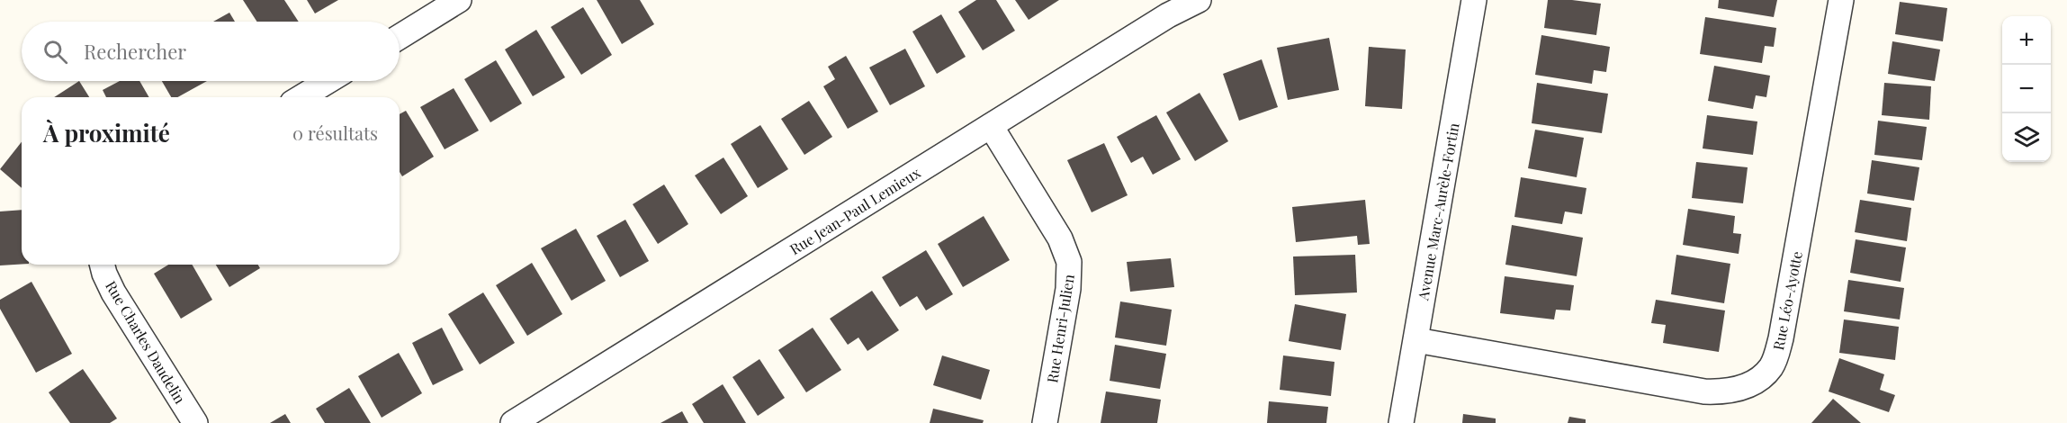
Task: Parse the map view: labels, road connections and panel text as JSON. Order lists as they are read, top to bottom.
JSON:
{
  "streets": {
    "street": [
      "Rue Jean-Paul Lemieux",
      "Avenue Marc-Aurèle-Fortin",
      "Rue Léo-Ayotte",
      "Rue Henri-Julien",
      "Rue Charles Daudelin"
    ]
  },
  "crossings": [
    ["Rue Jean-Paul Lemieux", "Rue Henri-Julien"],
    ["Avenue Marc-Aurèle-Fortin", "Rue Léo-Ayotte"]
  ],
  "page": {
    "map_buttons": ["+", "−"],
    "search": "Rechercher",
    "heading": ["À proximité", "0 résultats"]
  }
}
